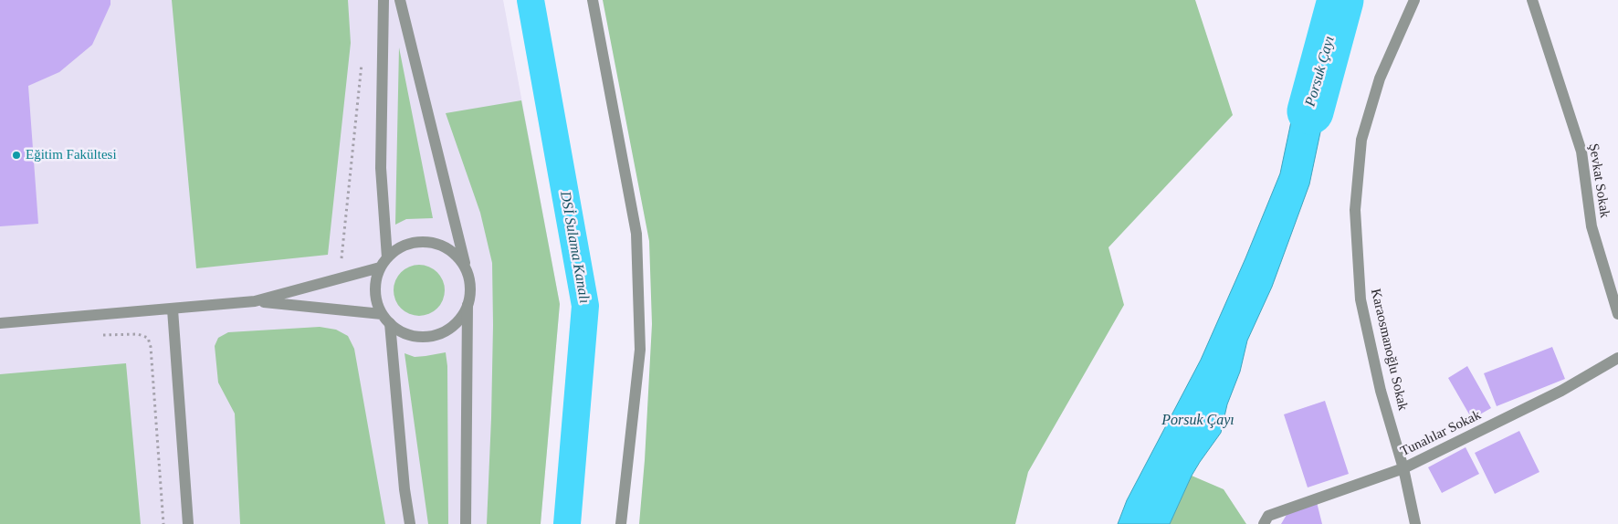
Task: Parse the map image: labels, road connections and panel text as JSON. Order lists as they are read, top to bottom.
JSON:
{
  "streets": {
    "street": ["Şevkat Sokak", "Karaosmanoğlu Sokak", "Tunalılar Sokak"]
  },
  "crossings": [
    ["Karaosmanoğlu Sokak", "Tunalılar Sokak"]
  ],
  "water": ["Porsuk Çayı", "DSİ Sulama Kanalı"],
  "places": ["Eğitim Fakültesi"]
}
